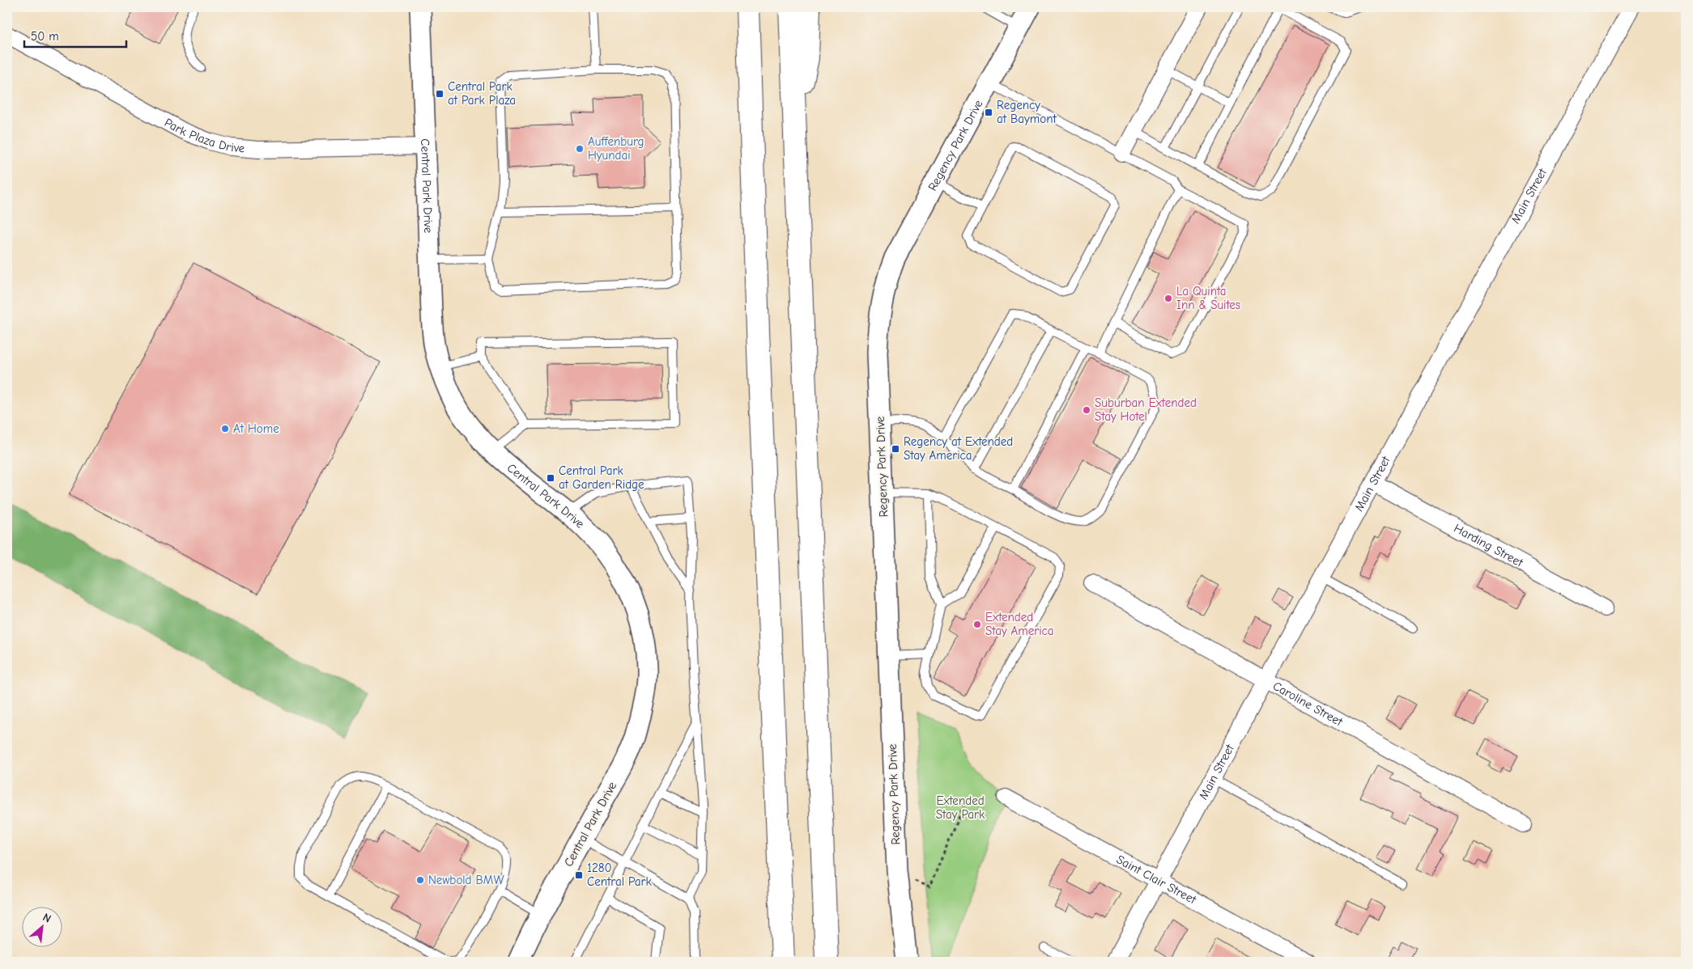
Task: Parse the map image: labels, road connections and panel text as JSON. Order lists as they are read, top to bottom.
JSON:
{
  "streets": {
    "street": [
      "Park Plaza Drive",
      "Regency Park Drive",
      "Central Park Drive",
      "Main Street",
      "Harding Street",
      "Caroline Street",
      "Saint Clair Street"
    ]
  },
  "crossings": [
    ["Park Plaza Drive", "Central Park Drive"],
    ["Main Street", "Harding Street"],
    ["Main Street", "Caroline Street"],
    ["Main Street", "Saint Clair Street"]
  ],
  "parks": ["Extended Stay Park"],
  "places": {
    "transit": [
      "Central Park at Park Plaza",
      "Regency at Baymont",
      "Regency at Extended Stay America",
      "Central Park at Garden Ridge",
      "1280 Central Park"
    ],
    "other": [
      "Auffenburg Hyundai",
      "La Quinta Inn & Suites",
      "Suburban Extended Stay Hotel",
      "At Home",
      "Extended Stay America",
      "Newbold BMW"
    ]
  },
  "scale_bar": "50 m",
  "north": "top right"
}
